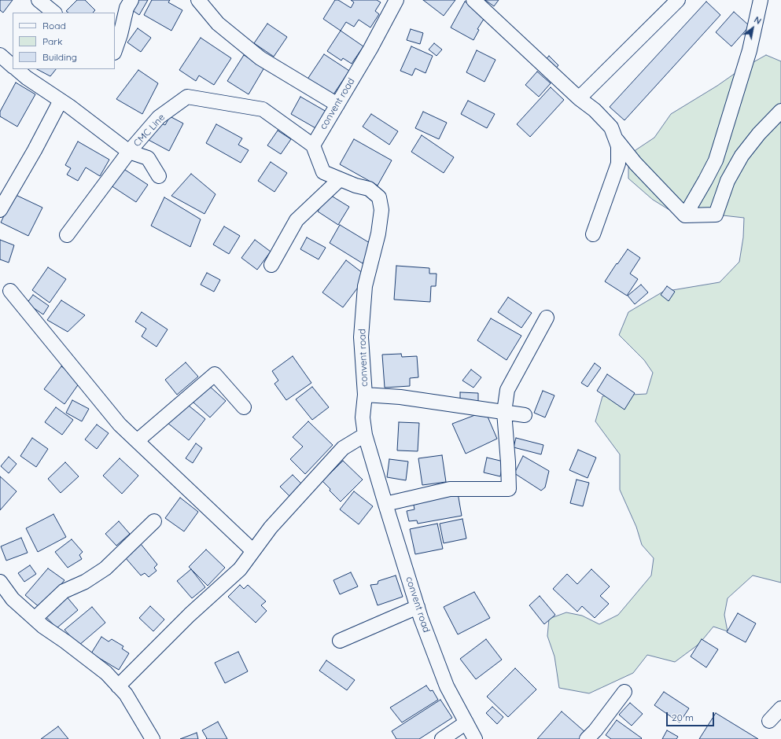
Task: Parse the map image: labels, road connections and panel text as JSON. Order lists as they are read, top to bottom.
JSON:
{
  "streets": {
    "street": ["convent road", "CMC Line"]
  },
  "crossings": [
    ["convent road", "CMC Line"]
  ],
  "legend": ["Road", "Park", "Building"],
  "scale_bar": "20 m",
  "north": "top right"
}
